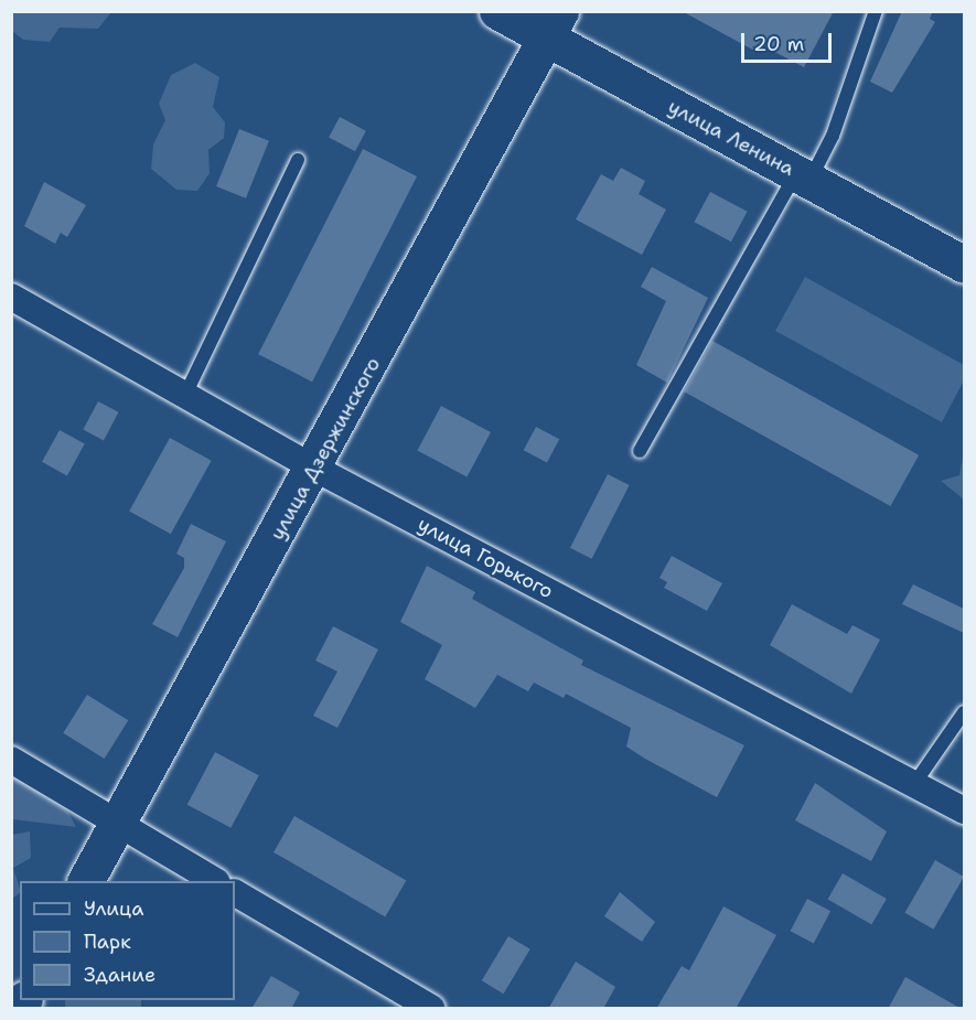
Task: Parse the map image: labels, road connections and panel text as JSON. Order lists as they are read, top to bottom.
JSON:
{
  "streets": {
    "main road": ["улица Ленина", "улица Дзержинского"],
    "street": ["улица Горького"]
  },
  "crossings": [
    ["улица Ленина", "улица Дзержинского"],
    ["улица Дзержинского", "улица Горького"]
  ],
  "legend": ["Улица", "Парк", "Здание"],
  "scale_bar": "20 m"
}
